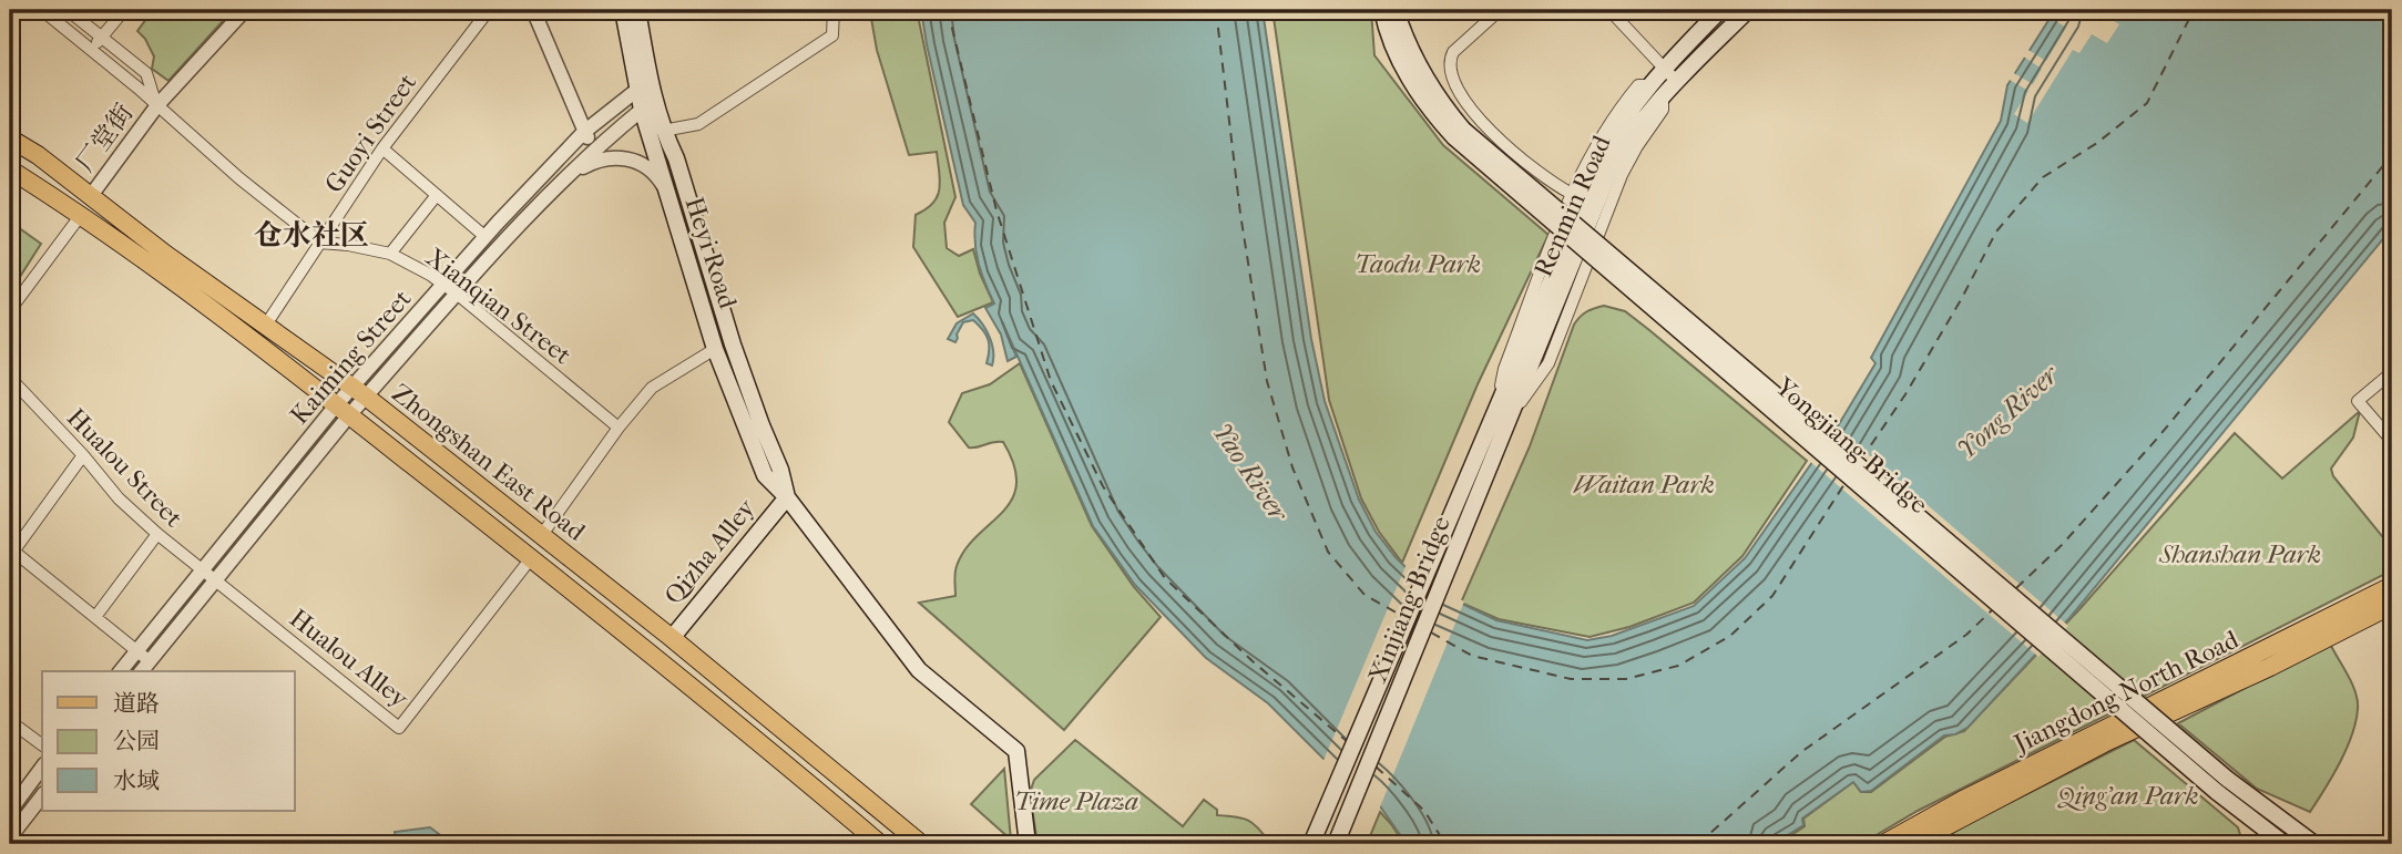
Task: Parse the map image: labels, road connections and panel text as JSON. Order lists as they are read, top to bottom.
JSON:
{
  "streets": {
    "main road": [
      "Renmin Road",
      "Heyi Road",
      "Yongjiang Bridge",
      "Zhongshan East Road",
      "Qizha Alley",
      "Xinjiang Bridge",
      "Jiangdong North Road"
    ],
    "street": [
      "Guoyi Street",
      "厂堂街",
      "Xianqian Street",
      "Kaiming Street",
      "Hualou Street",
      "Hualou Alley"
    ]
  },
  "crossings": [
    ["Guoyi Street", "Xianqian Street"],
    ["Guoyi Street", "Zhongshan East Road"],
    ["厂堂街", "Zhongshan East Road"],
    ["Renmin Road", "Xinjiang Bridge"],
    ["Heyi Road", "Kaiming Street"],
    ["Heyi Road", "Qizha Alley"],
    ["Xianqian Street", "Kaiming Street"],
    ["Kaiming Street", "Zhongshan East Road"],
    ["Kaiming Street", "Hualou Street"],
    ["Kaiming Street", "Hualou Alley"],
    ["Zhongshan East Road", "Qizha Alley"],
    ["Zhongshan East Road", "Hualou Alley"],
    ["Hualou Street", "Hualou Alley"]
  ],
  "districts": ["仓水社区"],
  "water": ["Yong River", "Yao River"],
  "parks": [
    "Taodu Park",
    "Waitan Park",
    "Shanshan Park",
    "Qing'an Park",
    "Time Plaza"
  ],
  "legend": ["道路", "公园", "水域"]
}
